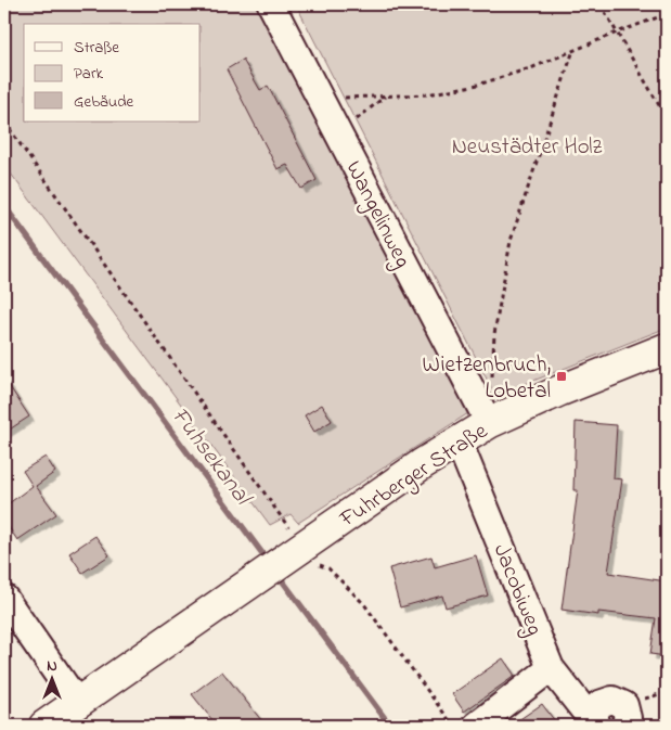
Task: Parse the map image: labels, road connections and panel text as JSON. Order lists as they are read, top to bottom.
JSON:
{
  "streets": {
    "main road": ["Fuhrberger Straße"],
    "street": ["Wangelinweg", "Jacobiweg"]
  },
  "crossings": [
    ["Wangelinweg", "Fuhrberger Straße"],
    ["Fuhrberger Straße", "Jacobiweg"]
  ],
  "water": ["Fuhsekanal"],
  "parks": ["Neustädter Holz"],
  "places": {
    "transit": ["Wietzenbruch, Lobetal"]
  },
  "legend": ["Straße", "Park", "Gebäude"],
  "north": "top"
}
